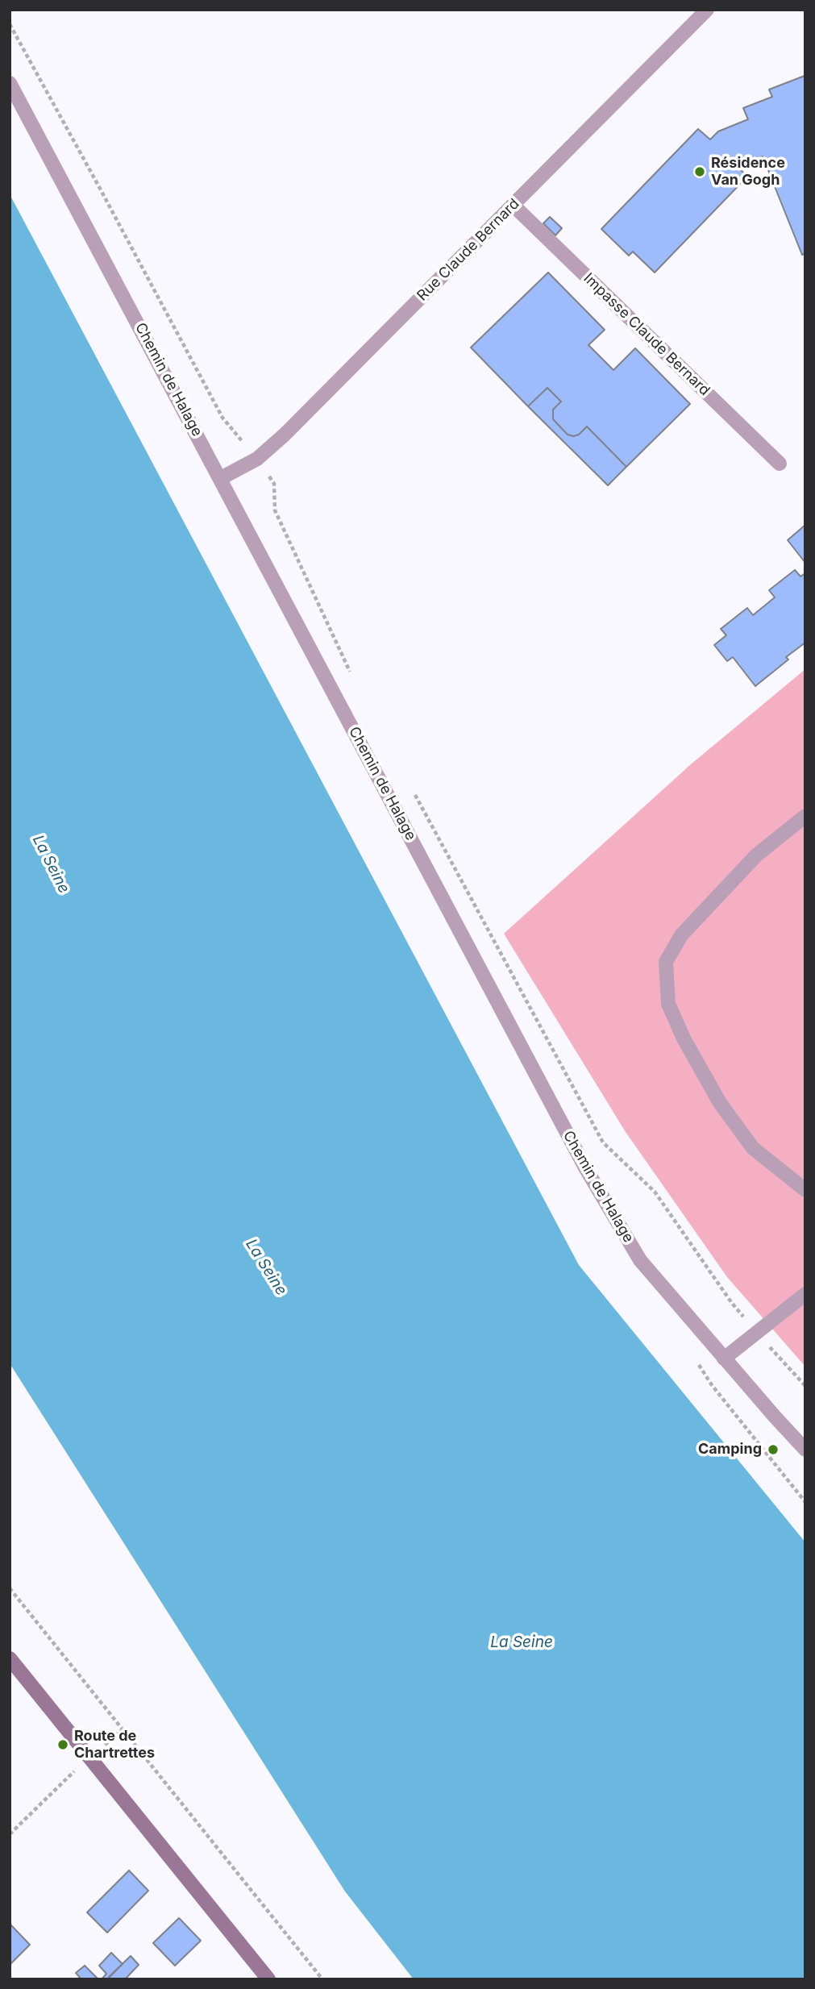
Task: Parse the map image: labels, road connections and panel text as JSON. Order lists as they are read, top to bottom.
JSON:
{
  "streets": {
    "street": ["Rue Claude Bernard", "Impasse Claude Bernard", "Chemin de Halage"]
  },
  "crossings": [
    ["Rue Claude Bernard", "Impasse Claude Bernard"],
    ["Rue Claude Bernard", "Chemin de Halage"]
  ],
  "water": ["La Seine"],
  "places": ["Résidence Van Gogh", "Camping", "Route de Chartrettes"]
}
